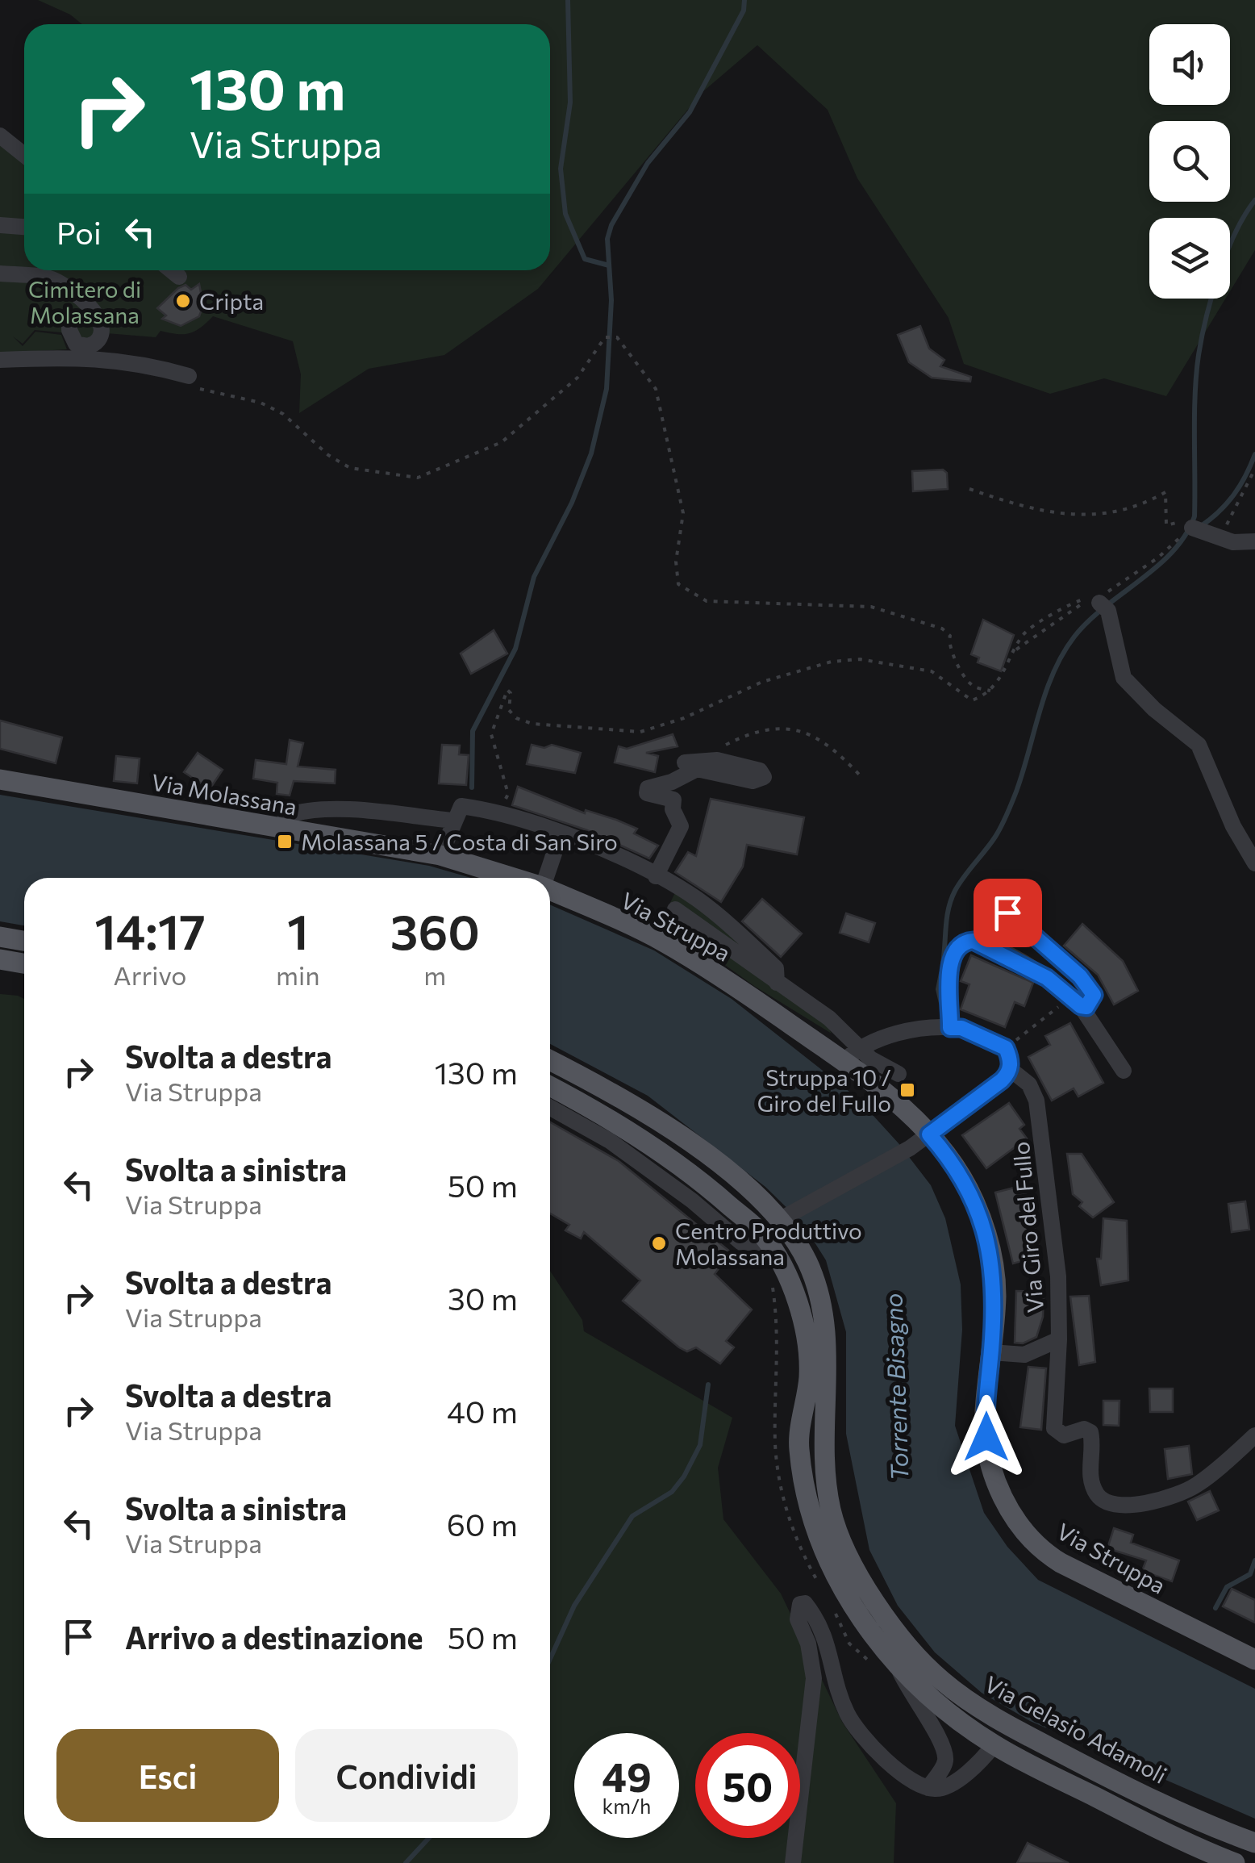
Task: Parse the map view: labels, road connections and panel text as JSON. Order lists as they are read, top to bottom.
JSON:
{
  "streets": {
    "main road": ["Via Molassana", "Via Struppa", "Via Gelasio Adamoli"],
    "street": ["Via Giro del Fullo"]
  },
  "crossings": [
    ["Via Molassana", "Via Struppa"],
    ["Via Struppa", "Via Giro del Fullo"]
  ],
  "water": ["Torrente Bisagno"],
  "parks": ["Cimitero di Molassana"],
  "places": {
    "other": ["Cripta", "Centro Produttivo Molassana"],
    "transit": ["Molassana 5 / Costa di San Siro", "Struppa 10 / Giro del Fullo"]
  },
  "page": {
    "turn": ["130 m", "Via Struppa"],
    "then": "Poi",
    "eta": [
      "14:17",
      "Arrivo",
      "1",
      "min",
      "360",
      "m"
    ],
    "list": [
      {
        "name": "Svolta a destra",
        "note": "Via Struppa",
        "value": "130 m"
      },
      {
        "name": "Svolta a sinistra",
        "note": "Via Struppa",
        "value": "50 m"
      },
      {
        "name": "Svolta a destra",
        "note": "Via Struppa",
        "value": "30 m"
      },
      {
        "name": "Svolta a destra",
        "note": "Via Struppa",
        "value": "40 m"
      },
      {
        "name": "Svolta a sinistra",
        "note": "Via Struppa",
        "value": "60 m"
      },
      {
        "name": "Arrivo a destinazione",
        "value": "50 m"
      }
    ],
    "buttons": ["Esci", "Condividi"],
    "speed": "49 km/h",
    "limit": "50"
  }
}
